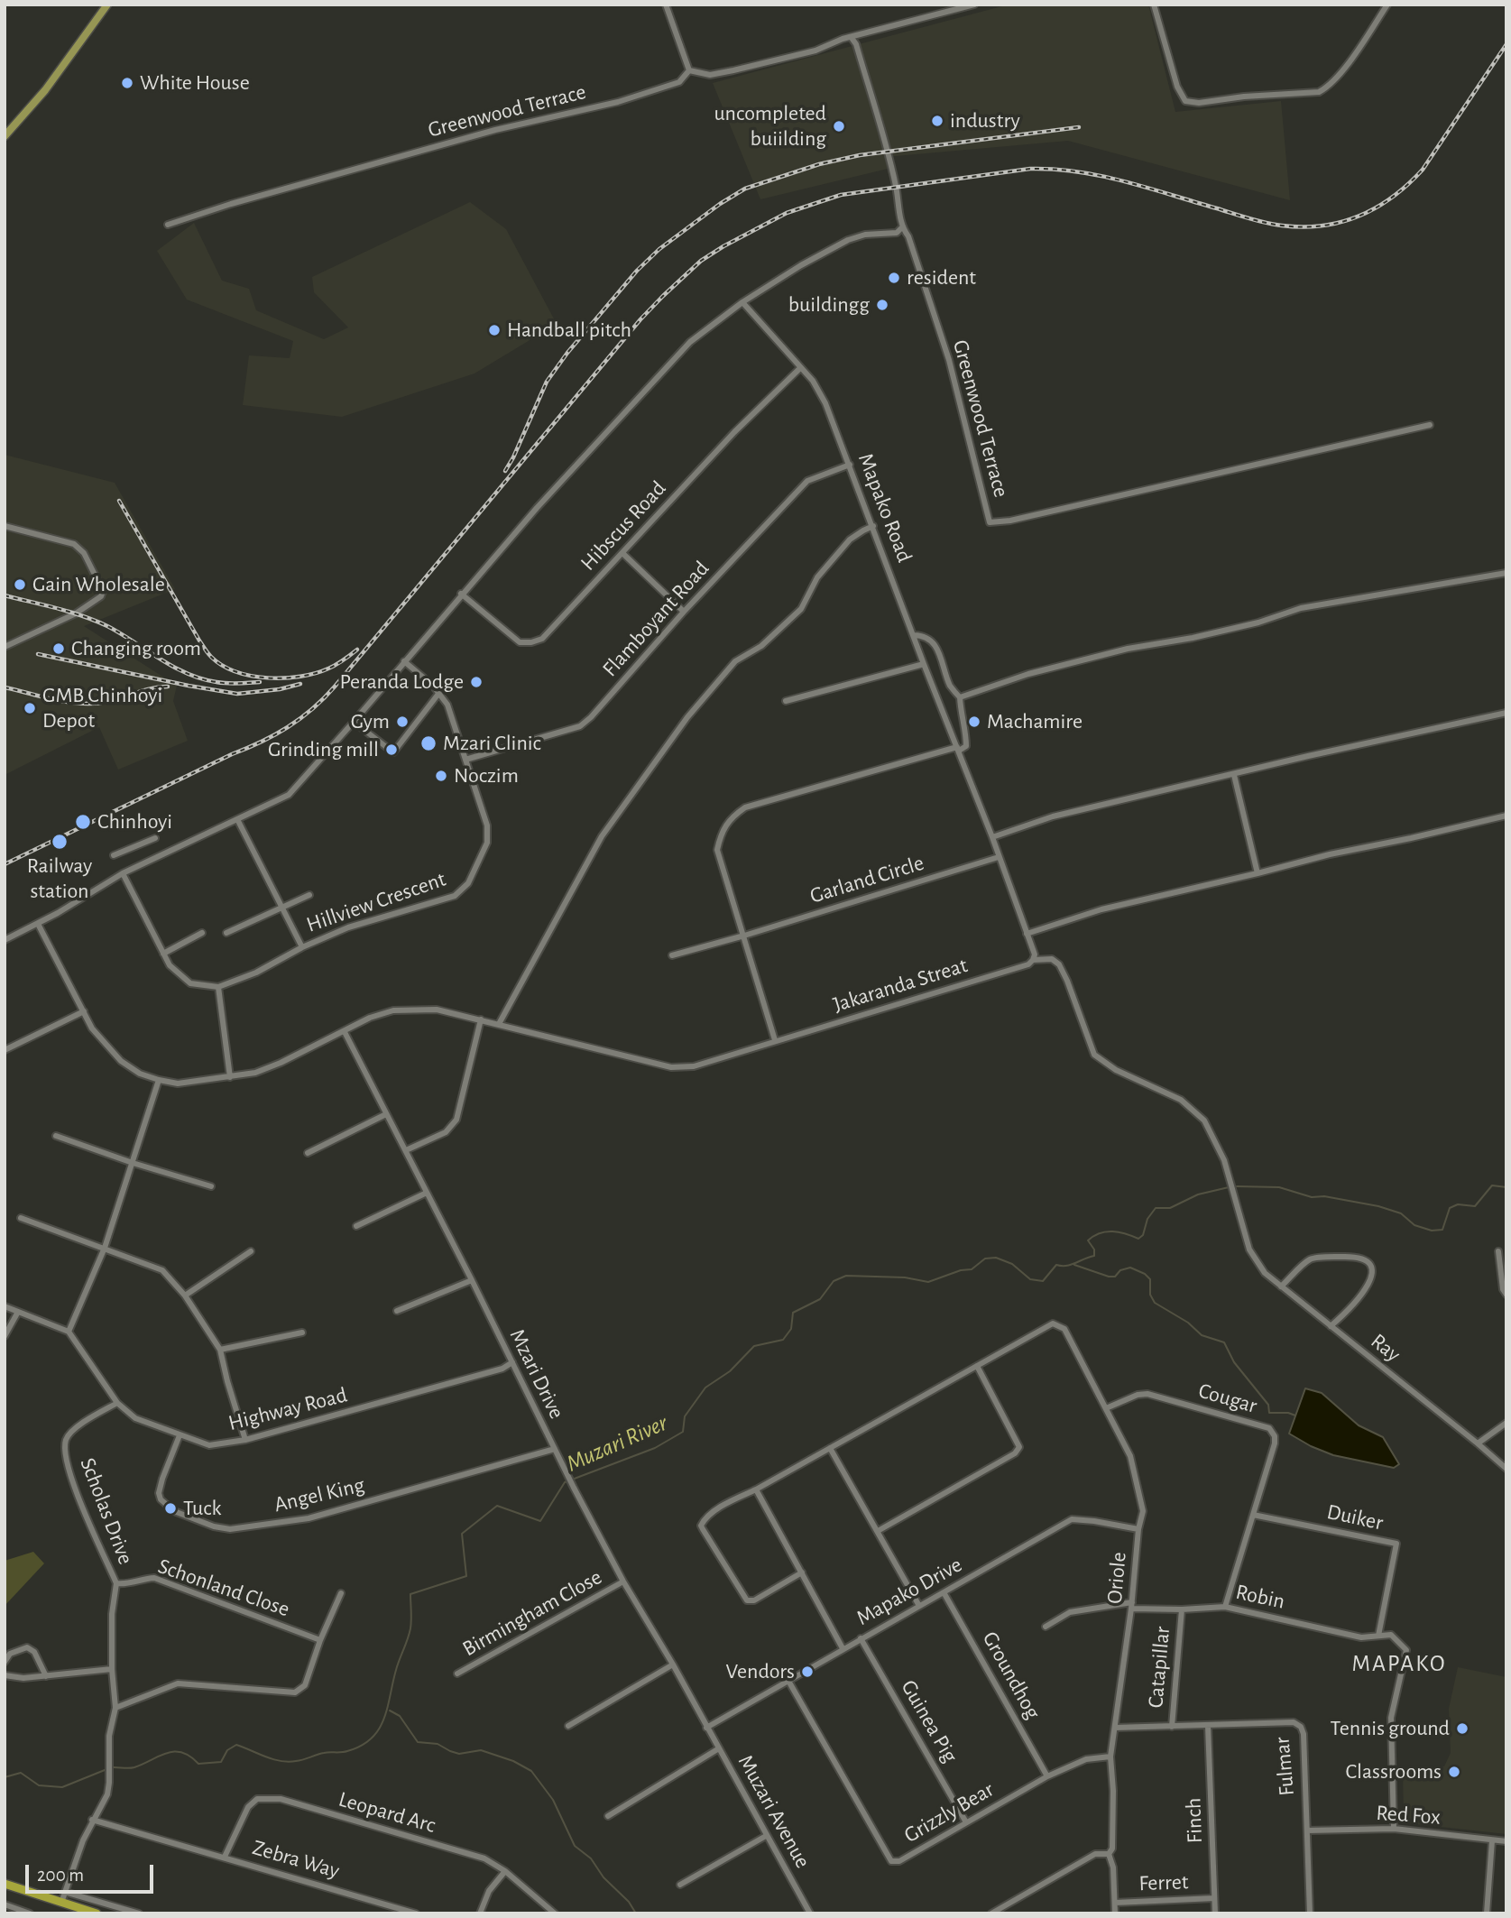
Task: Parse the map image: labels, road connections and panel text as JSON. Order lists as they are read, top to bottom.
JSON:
{
  "streets": {
    "street": [
      "Greenwood Terrace",
      "Mapako Road",
      "Hibscus Road",
      "Flamboyant Road",
      "Garland Circle",
      "Hillview Crescent",
      "Jakaranda Streat",
      "Ray",
      "Mzari Drive",
      "Cougar",
      "Highway Road",
      "Angel King",
      "Scholas Drive",
      "Duiker",
      "Oriole",
      "Schonland Close",
      "Mapako Drive",
      "Robin",
      "Birmingham Close",
      "Catapillar",
      "Groundhog",
      "Guinea Pig",
      "Fulmar",
      "Muzari Avenue",
      "Leopard Arc",
      "Grizzly Bear",
      "Red Fox",
      "Finch",
      "Zebra Way",
      "Ferret"
    ]
  },
  "crossings": [
    ["Mapako Road", "Hibscus Road"],
    ["Mapako Road", "Flamboyant Road"],
    ["Mapako Road", "Garland Circle"],
    ["Mapako Road", "Jakaranda Streat"],
    ["Mapako Road", "Ray"],
    ["Flamboyant Road", "Hillview Crescent"],
    ["Jakaranda Streat", "Ray"],
    ["Jakaranda Streat", "Mzari Drive"],
    ["Mzari Drive", "Highway Road"],
    ["Mzari Drive", "Angel King"],
    ["Mzari Drive", "Mapako Drive"],
    ["Mzari Drive", "Birmingham Close"],
    ["Mzari Drive", "Muzari Avenue"],
    ["Cougar", "Duiker"],
    ["Cougar", "Oriole"],
    ["Cougar", "Robin"],
    ["Highway Road", "Angel King"],
    ["Highway Road", "Scholas Drive"],
    ["Scholas Drive", "Schonland Close"],
    ["Duiker", "Robin"],
    ["Oriole", "Mapako Drive"],
    ["Oriole", "Robin"],
    ["Oriole", "Fulmar"],
    ["Oriole", "Grizzly Bear"],
    ["Mapako Drive", "Groundhog"],
    ["Mapako Drive", "Guinea Pig"],
    ["Mapako Drive", "Muzari Avenue"],
    ["Mapako Drive", "Grizzly Bear"],
    ["Robin", "Catapillar"],
    ["Catapillar", "Fulmar"],
    ["Groundhog", "Grizzly Bear"],
    ["Guinea Pig", "Grizzly Bear"],
    ["Fulmar", "Red Fox"],
    ["Fulmar", "Finch"],
    ["Leopard Arc", "Zebra Way"],
    ["Finch", "Ferret"]
  ],
  "districts": ["MAPAKO"],
  "water": ["Muzari River"],
  "places": [
    "White House",
    "industry",
    "uncompleted buiilding",
    "resident",
    "buildingg",
    "Handball pitch",
    "Gain Wholesale",
    "Changing room",
    "Peranda Lodge",
    "GMB Chinhoyi Depot",
    "Gym",
    "Machamire",
    "Mzari Clinic",
    "Grinding mill",
    "Noczim",
    "Chinhoyi",
    "Railway station",
    "Tuck",
    "Vendors",
    "Tennis ground",
    "Classrooms"
  ],
  "scale_bar": "200 m"
}
